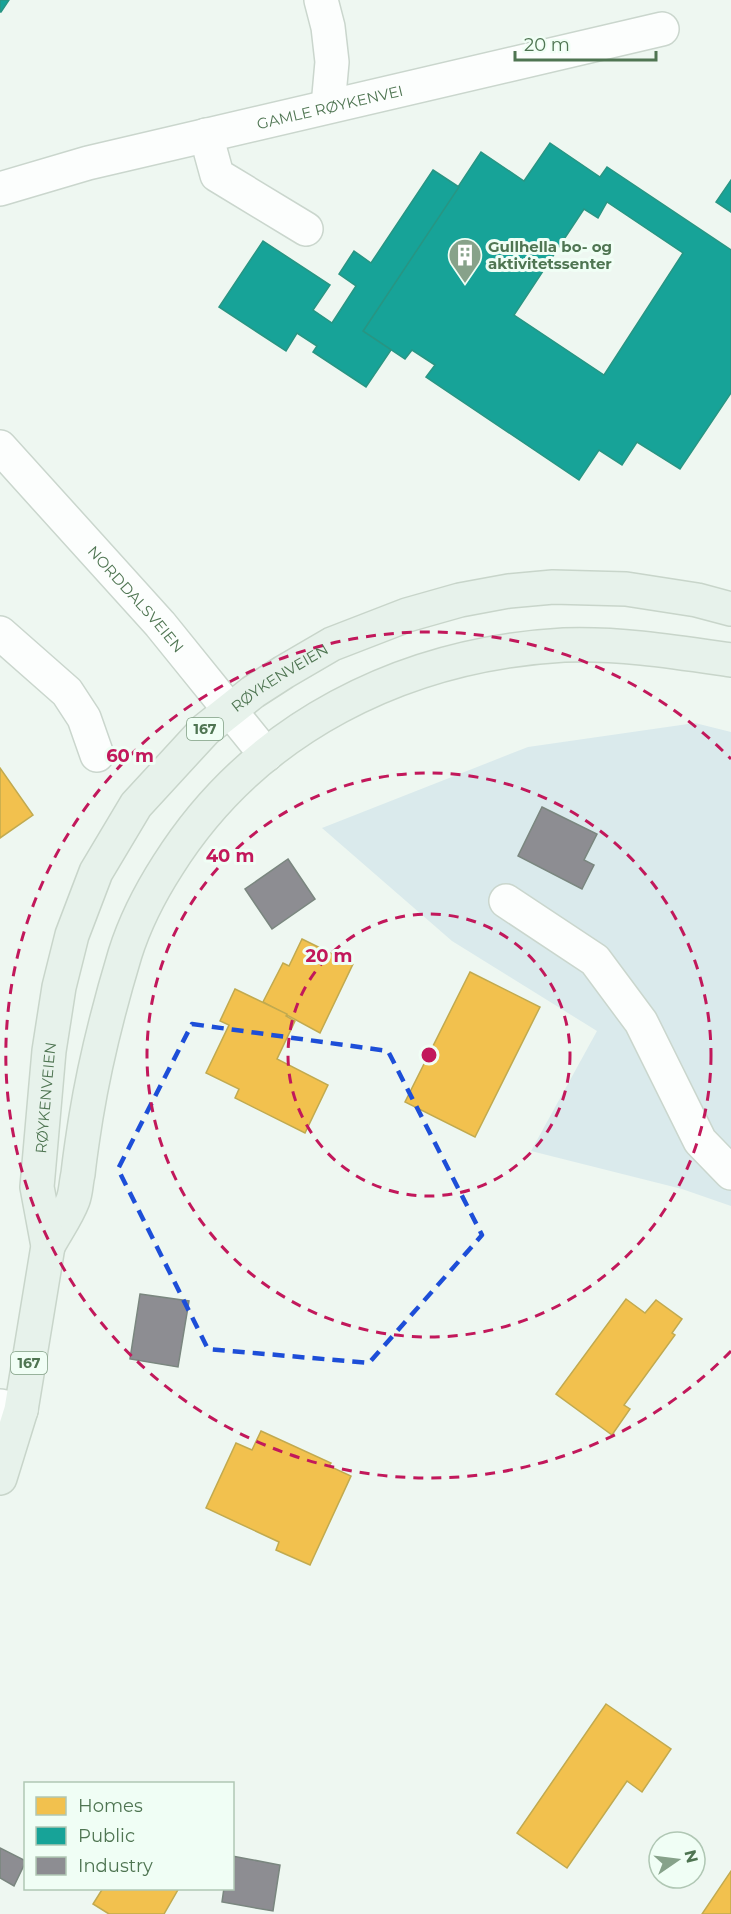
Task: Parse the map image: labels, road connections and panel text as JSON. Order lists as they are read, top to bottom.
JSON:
{
  "streets": {
    "main road": ["RØYKENVEIEN", "167"],
    "street": ["GAMLE RØYKENVEI", "NORDDALSVEIEN"]
  },
  "crossings": [
    ["NORDDALSVEIEN", "RØYKENVEIEN"]
  ],
  "places": {
    "building": ["Gullhella bo- og aktivitetssenter"]
  },
  "legend": ["Homes", "Public", "Industry"],
  "scale_bar": "20 m",
  "north": "right",
  "rings": ["60 m", "40 m", "20 m"]
}
